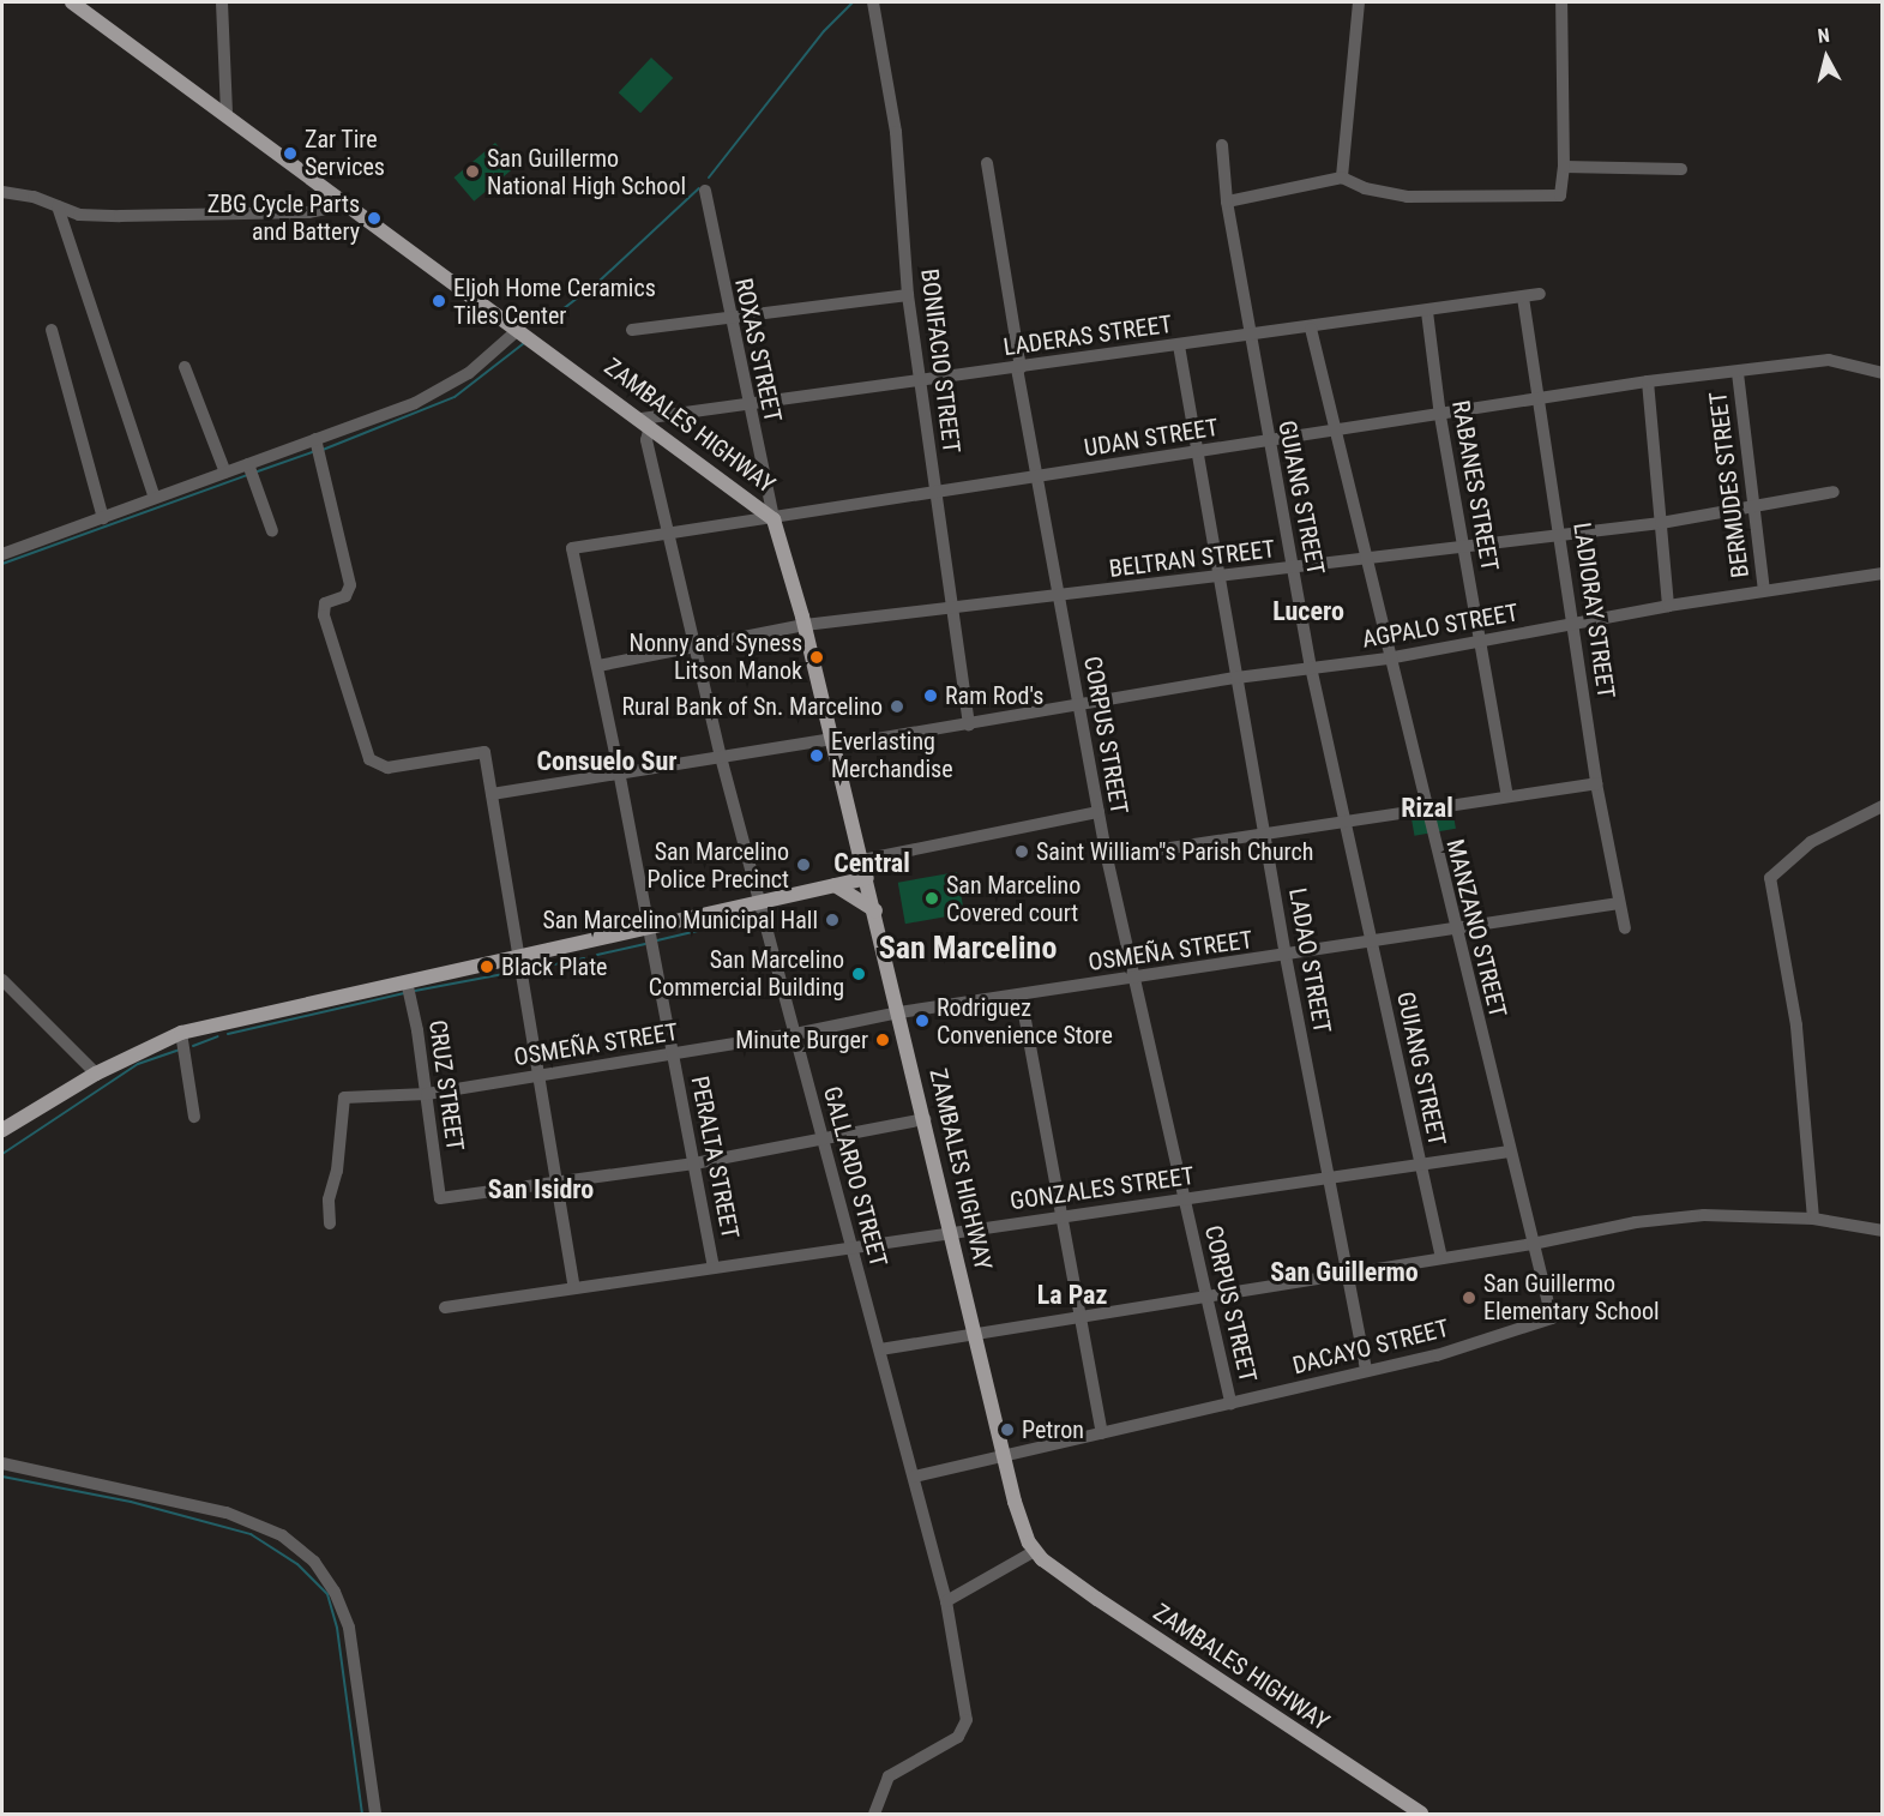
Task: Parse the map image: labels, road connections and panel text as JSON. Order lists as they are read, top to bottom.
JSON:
{
  "streets": {
    "main road": ["ZAMBALES HIGHWAY"],
    "street": [
      "LADERAS STREET",
      "ROXAS STREET",
      "BONIFACIO STREET",
      "UDAN STREET",
      "BERMUDES STREET",
      "RABANES STREET",
      "GUIANG STREET",
      "BELTRAN STREET",
      "LADIORAY STREET",
      "AGPALO STREET",
      "CORPUS STREET",
      "MANZANO STREET",
      "OSMEÑA STREET",
      "LADAO STREET",
      "CRUZ STREET",
      "PERALTA STREET",
      "GALLARDO STREET",
      "GONZALES STREET",
      "DACAYO STREET"
    ]
  },
  "crossings": [
    ["LADERAS STREET", "ROXAS STREET"],
    ["LADERAS STREET", "BONIFACIO STREET"],
    ["LADERAS STREET", "ZAMBALES HIGHWAY"],
    ["LADERAS STREET", "RABANES STREET"],
    ["LADERAS STREET", "GUIANG STREET"],
    ["LADERAS STREET", "LADIORAY STREET"],
    ["LADERAS STREET", "CORPUS STREET"],
    ["LADERAS STREET", "MANZANO STREET"],
    ["LADERAS STREET", "LADAO STREET"],
    ["LADERAS STREET", "GALLARDO STREET"],
    ["ROXAS STREET", "ZAMBALES HIGHWAY"],
    ["ROXAS STREET", "UDAN STREET"],
    ["BONIFACIO STREET", "UDAN STREET"],
    ["BONIFACIO STREET", "BELTRAN STREET"],
    ["BONIFACIO STREET", "AGPALO STREET"],
    ["ZAMBALES HIGHWAY", "UDAN STREET"],
    ["ZAMBALES HIGHWAY", "BELTRAN STREET"],
    ["ZAMBALES HIGHWAY", "AGPALO STREET"],
    ["ZAMBALES HIGHWAY", "OSMEÑA STREET"],
    ["ZAMBALES HIGHWAY", "GALLARDO STREET"],
    ["ZAMBALES HIGHWAY", "GONZALES STREET"],
    ["ZAMBALES HIGHWAY", "DACAYO STREET"],
    ["UDAN STREET", "BERMUDES STREET"],
    ["UDAN STREET", "RABANES STREET"],
    ["UDAN STREET", "GUIANG STREET"],
    ["UDAN STREET", "LADIORAY STREET"],
    ["UDAN STREET", "CORPUS STREET"],
    ["UDAN STREET", "MANZANO STREET"],
    ["UDAN STREET", "LADAO STREET"],
    ["UDAN STREET", "PERALTA STREET"],
    ["UDAN STREET", "GALLARDO STREET"],
    ["BERMUDES STREET", "BELTRAN STREET"],
    ["BERMUDES STREET", "AGPALO STREET"],
    ["RABANES STREET", "BELTRAN STREET"],
    ["RABANES STREET", "AGPALO STREET"],
    ["GUIANG STREET", "BELTRAN STREET"],
    ["GUIANG STREET", "AGPALO STREET"],
    ["GUIANG STREET", "OSMEÑA STREET"],
    ["GUIANG STREET", "GONZALES STREET"],
    ["BELTRAN STREET", "LADIORAY STREET"],
    ["BELTRAN STREET", "CORPUS STREET"],
    ["BELTRAN STREET", "MANZANO STREET"],
    ["BELTRAN STREET", "LADAO STREET"],
    ["BELTRAN STREET", "PERALTA STREET"],
    ["BELTRAN STREET", "GALLARDO STREET"],
    ["LADIORAY STREET", "AGPALO STREET"],
    ["LADIORAY STREET", "OSMEÑA STREET"],
    ["AGPALO STREET", "CORPUS STREET"],
    ["AGPALO STREET", "MANZANO STREET"],
    ["AGPALO STREET", "LADAO STREET"],
    ["AGPALO STREET", "PERALTA STREET"],
    ["AGPALO STREET", "GALLARDO STREET"],
    ["CORPUS STREET", "OSMEÑA STREET"],
    ["CORPUS STREET", "GONZALES STREET"],
    ["CORPUS STREET", "DACAYO STREET"],
    ["MANZANO STREET", "OSMEÑA STREET"],
    ["MANZANO STREET", "GONZALES STREET"],
    ["MANZANO STREET", "DACAYO STREET"],
    ["OSMEÑA STREET", "LADAO STREET"],
    ["OSMEÑA STREET", "CRUZ STREET"],
    ["OSMEÑA STREET", "PERALTA STREET"],
    ["OSMEÑA STREET", "GALLARDO STREET"],
    ["LADAO STREET", "GONZALES STREET"],
    ["LADAO STREET", "DACAYO STREET"],
    ["PERALTA STREET", "GONZALES STREET"],
    ["GALLARDO STREET", "GONZALES STREET"],
    ["GALLARDO STREET", "DACAYO STREET"]
  ],
  "districts": [
    "Lucero",
    "Consuelo Sur",
    "Rizal",
    "Central",
    "San Marcelino",
    "San Isidro",
    "San Guillermo",
    "La Paz"
  ],
  "places": [
    "Zar Tire Services",
    "San Guillermo National High School",
    "ZBG Cycle Parts and Battery",
    "Eljoh Home Ceramics Tiles Center",
    "Nonny and Syness Litson Manok",
    "Ram Rod's",
    "Rural Bank of Sn. Marcelino",
    "Everlasting Merchandise",
    "Saint William\"s Parish Church",
    "San Marcelino Police Precinct",
    "San Marcelino Covered court",
    "San Marcelino Municipal Hall",
    "Black Plate",
    "San Marcelino Commercial Building",
    "Rodriguez Convenience Store",
    "Minute Burger",
    "San Guillermo Elementary School",
    "Petron"
  ],
  "north": "top"
}
